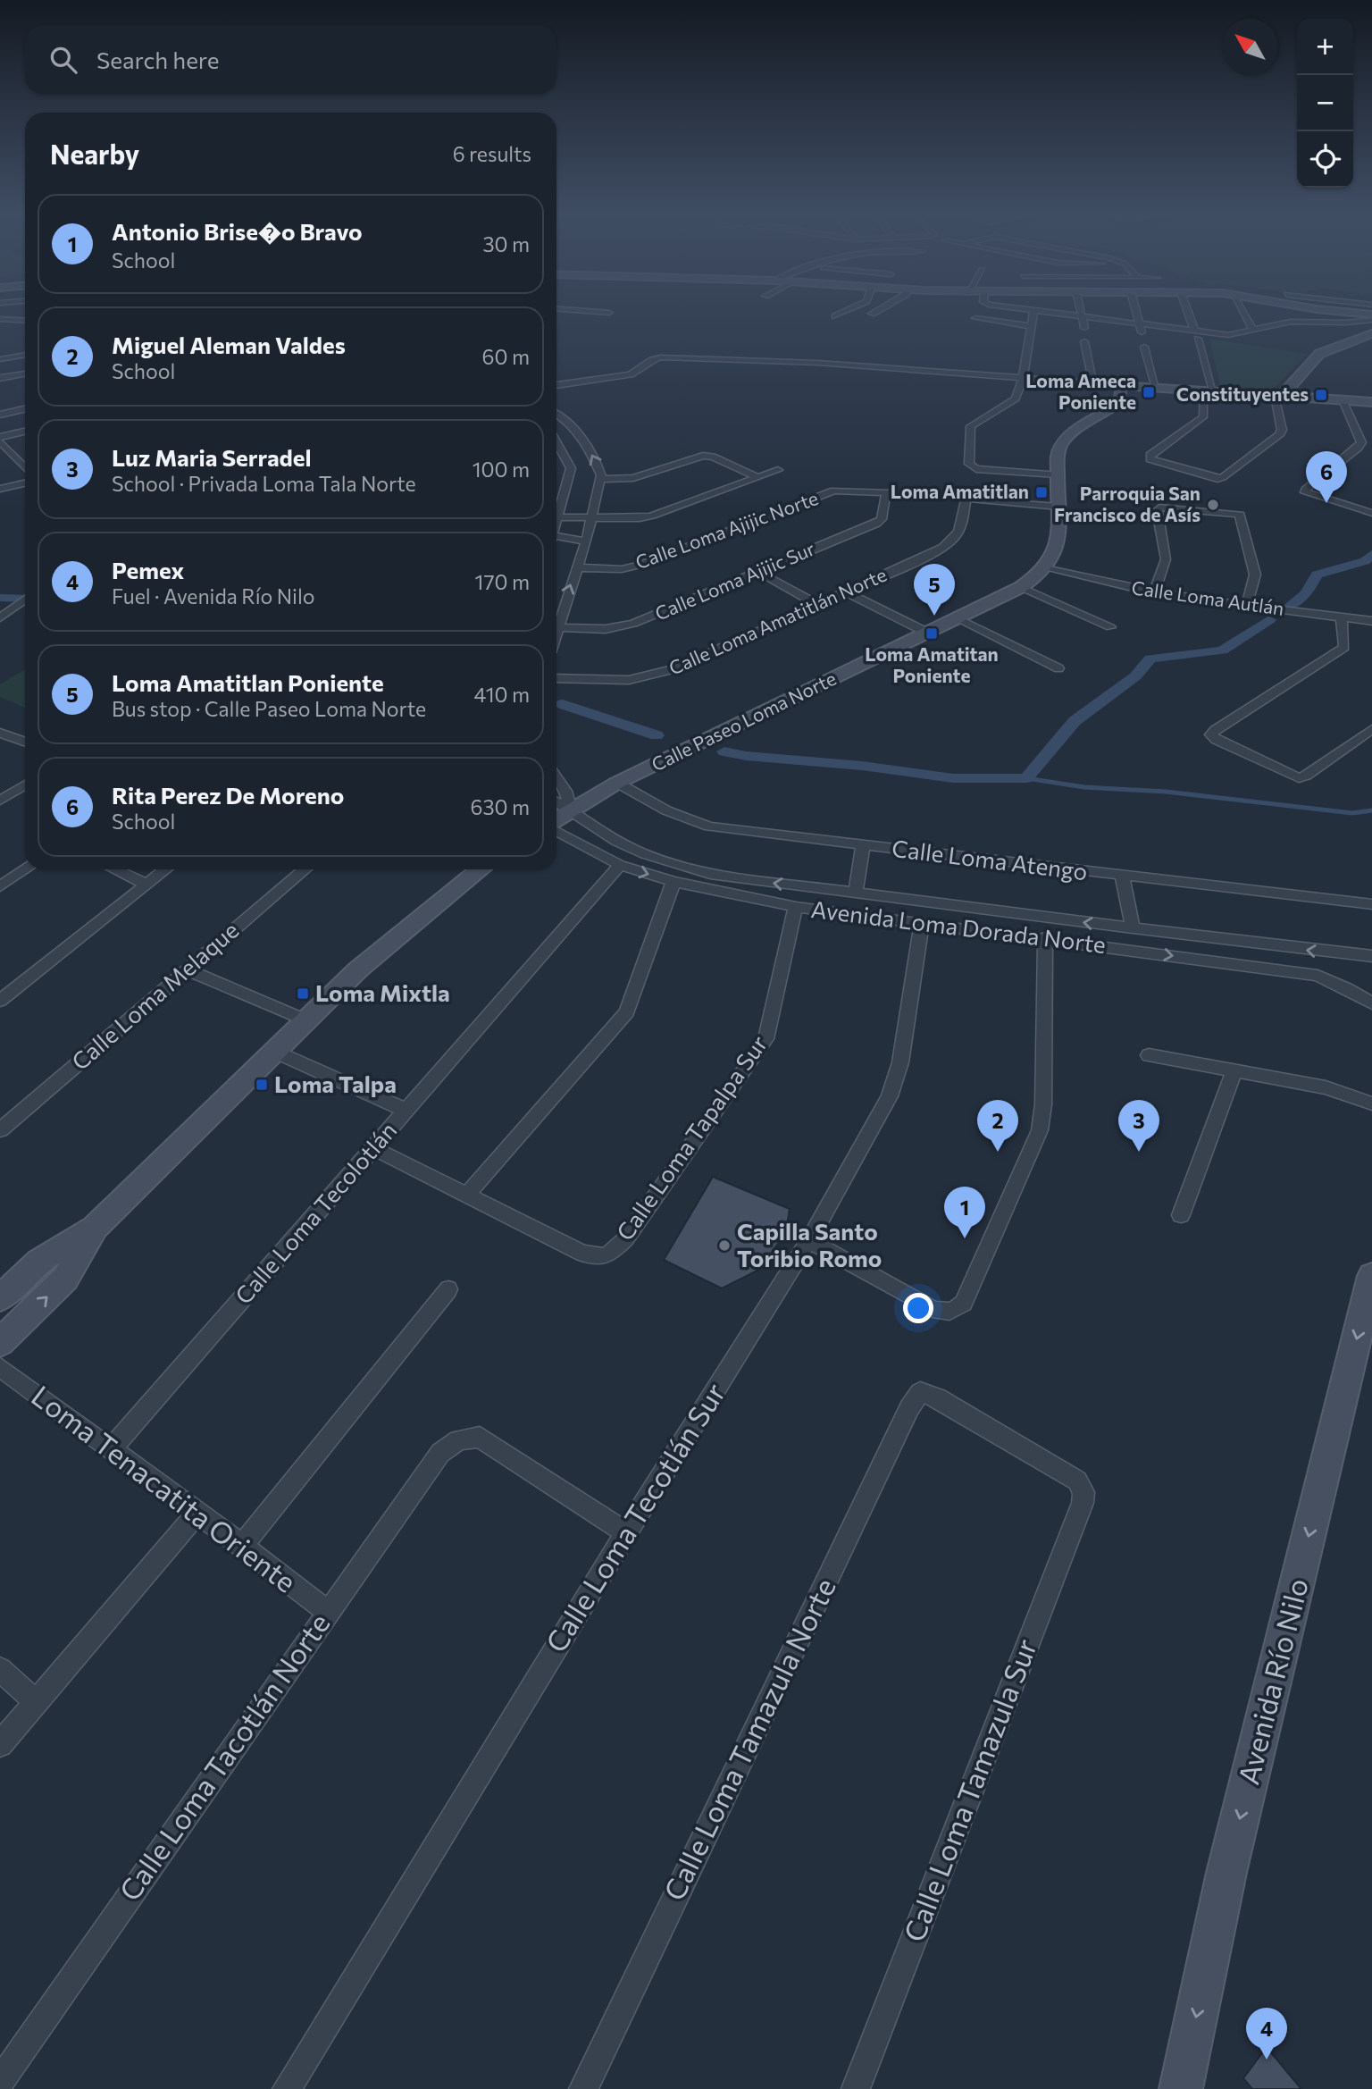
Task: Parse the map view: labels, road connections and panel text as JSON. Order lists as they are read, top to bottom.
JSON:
{
  "streets": {
    "main road": ["Avenida Río Nilo"],
    "street": [
      "Calle Loma Ajijic Norte",
      "Calle Loma Ajijic Sur",
      "Calle Loma Autlán",
      "Calle Loma Amatitlán Norte",
      "Calle Paseo Loma Norte",
      "Calle Loma Atengo",
      "Avenida Loma Dorada Norte",
      "Calle Loma Melaque",
      "Calle Loma Tapalpa Sur",
      "Calle Loma Tecolotlán",
      "Loma Tenacatita Oriente",
      "Calle Loma Tecotlán Sur",
      "Calle Loma Tamazula Norte",
      "Calle Loma Tacotlán Norte",
      "Calle Loma Tamazula Sur"
    ]
  },
  "crossings": [
    ["Calle Loma Ajijic Norte", "Calle Loma Ajijic Sur"],
    ["Calle Loma Autlán", "Calle Paseo Loma Norte"],
    ["Calle Loma Amatitlán Norte", "Calle Paseo Loma Norte"],
    ["Calle Paseo Loma Norte", "Calle Loma Atengo"],
    ["Calle Paseo Loma Norte", "Avenida Loma Dorada Norte"],
    ["Avenida Loma Dorada Norte", "Calle Loma Tapalpa Sur"],
    ["Avenida Loma Dorada Norte", "Calle Loma Tecolotlán"],
    ["Avenida Loma Dorada Norte", "Calle Loma Tecotlán Sur"],
    ["Calle Loma Tecolotlán", "Loma Tenacatita Oriente"],
    ["Loma Tenacatita Oriente", "Calle Loma Tacotlán Norte"],
    ["Calle Loma Tecotlán Sur", "Calle Loma Tacotlán Norte"],
    ["Calle Loma Tamazula Norte", "Calle Loma Tamazula Sur"]
  ],
  "one_way": ["Avenida Río Nilo"],
  "places": {
    "transit": [
      "Loma Ameca Poniente",
      "Constituyentes",
      "Loma Amatitlan",
      "Loma Amatitan Poniente",
      "Loma Mixtla",
      "Loma Talpa"
    ],
    "other": ["Parroquia San Francisco de Asís", "Capilla Santo Toribio Romo"]
  },
  "north": "top left",
  "page": {
    "map_buttons": ["+", "−"],
    "search": "Search here",
    "heading": ["Nearby", "6 results"],
    "list": [
      {
        "mark": "1",
        "name": "Antonio Brise�o Bravo",
        "note": "School",
        "value": "30 m"
      },
      {
        "mark": "2",
        "name": "Miguel Aleman Valdes",
        "note": "School",
        "value": "60 m"
      },
      {
        "mark": "3",
        "name": "Luz Maria Serradel",
        "note": "School · Privada Loma Tala Norte",
        "value": "100 m"
      },
      {
        "mark": "4",
        "name": "Pemex",
        "note": "Fuel · Avenida Río Nilo",
        "value": "170 m"
      },
      {
        "mark": "5",
        "name": "Loma Amatitlan Poniente",
        "note": "Bus stop · Calle Paseo Loma Norte",
        "value": "410 m"
      },
      {
        "mark": "6",
        "name": "Rita Perez De Moreno",
        "note": "School",
        "value": "630 m"
      }
    ],
    "pins": [
      "6",
      "5",
      "2",
      "3",
      "1",
      "4"
    ]
  }
}
